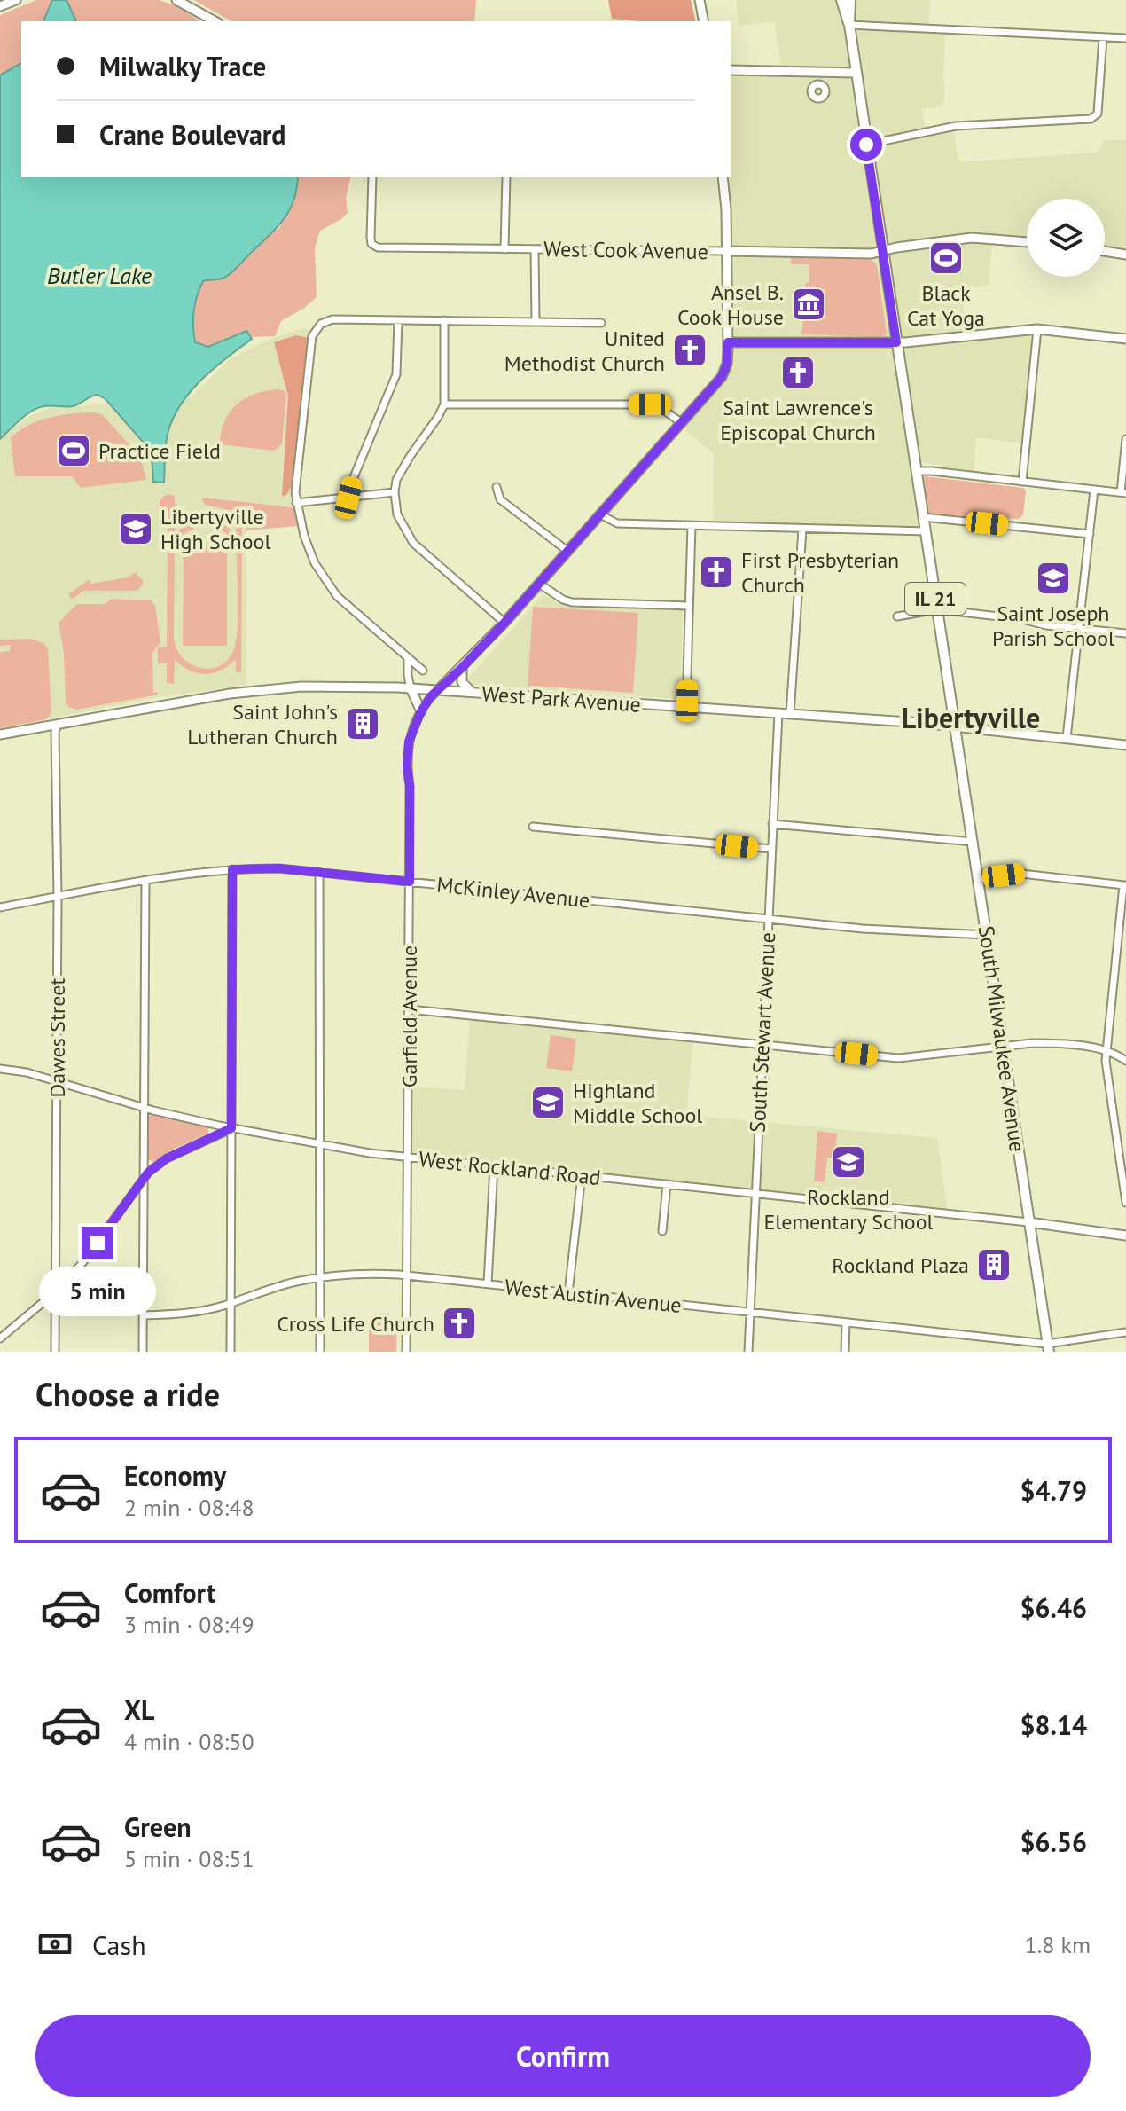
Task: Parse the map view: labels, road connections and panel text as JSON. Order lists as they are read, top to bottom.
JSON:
{
  "streets": {
    "main road": ["IL 21", "South Milwaukee Avenue"],
    "street": [
      "West Cook Avenue",
      "West Park Avenue",
      "McKinley Avenue",
      "Garfield Avenue",
      "South Stewart Avenue",
      "Dawes Street",
      "West Rockland Road",
      "West Austin Avenue"
    ]
  },
  "crossings": [
    ["West Cook Avenue", "IL 21"],
    ["IL 21", "West Park Avenue"],
    ["IL 21", "South Milwaukee Avenue"],
    ["West Park Avenue", "Garfield Avenue"],
    ["West Park Avenue", "South Stewart Avenue"],
    ["West Park Avenue", "Dawes Street"],
    ["West Park Avenue", "South Milwaukee Avenue"],
    ["McKinley Avenue", "Garfield Avenue"],
    ["McKinley Avenue", "South Stewart Avenue"],
    ["McKinley Avenue", "Dawes Street"],
    ["McKinley Avenue", "South Milwaukee Avenue"],
    ["Garfield Avenue", "West Rockland Road"],
    ["Garfield Avenue", "West Austin Avenue"],
    ["South Stewart Avenue", "West Rockland Road"],
    ["South Stewart Avenue", "West Austin Avenue"],
    ["Dawes Street", "West Rockland Road"],
    ["South Milwaukee Avenue", "West Rockland Road"],
    ["South Milwaukee Avenue", "West Austin Avenue"]
  ],
  "districts": ["Libertyville"],
  "water": ["Butler Lake"],
  "places": {
    "sports": ["Black Cat Yoga", "Practice Field"],
    "museum": ["Ansel B. Cook House"],
    "church": [
      "United Methodist Church",
      "Saint Lawrence's Episcopal Church",
      "First Presbyterian Church",
      "Cross Life Church"
    ],
    "school or university": [
      "Libertyville High School",
      "Saint Joseph Parish School",
      "Highland Middle School",
      "Rockland Elementary School"
    ],
    "building": ["Saint John's Lutheran Church", "Rockland Plaza"]
  },
  "page": {
    "banner": ["Milwalky Trace", "Crane Boulevard"],
    "bubble": "5 min",
    "heading": "Choose a ride",
    "list": [
      {
        "name": "Economy",
        "note": "2 min · 08:48",
        "value": "$4.79"
      },
      {
        "name": "Comfort",
        "note": "3 min · 08:49",
        "value": "$6.46"
      },
      {
        "name": "XL",
        "note": "4 min · 08:50",
        "value": "$8.14"
      },
      {
        "name": "Green",
        "note": "5 min · 08:51",
        "value": "$6.56"
      }
    ],
    "pay": ["Cash", "1.8 km"],
    "buttons": "Confirm"
  }
}
